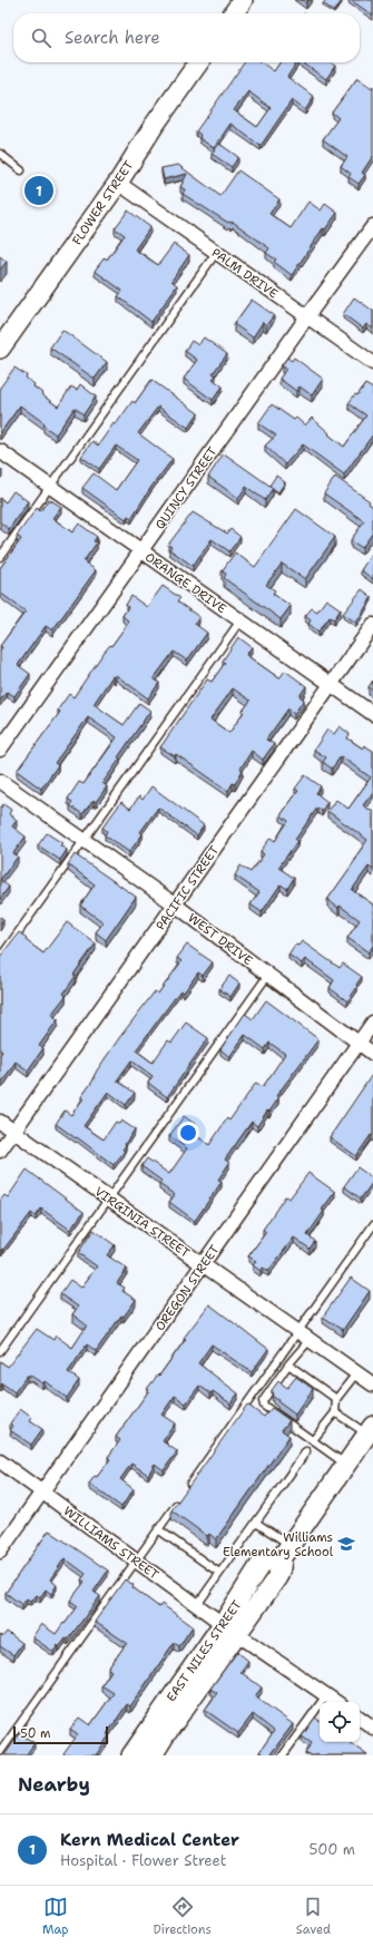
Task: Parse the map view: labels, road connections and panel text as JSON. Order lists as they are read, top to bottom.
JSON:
{
  "streets": {
    "main road": ["FLOWER STREET", "EAST NILES STREET"],
    "street": [
      "PALM DRIVE",
      "QUINCY STREET",
      "ORANGE DRIVE",
      "PACIFIC STREET",
      "WEST DRIVE",
      "VIRGINIA STREET",
      "OREGON STREET",
      "WILLIAMS STREET"
    ]
  },
  "crossings": [
    ["FLOWER STREET", "PALM DRIVE"],
    ["PALM DRIVE", "QUINCY STREET"],
    ["QUINCY STREET", "ORANGE DRIVE"],
    ["ORANGE DRIVE", "PACIFIC STREET"],
    ["PACIFIC STREET", "WEST DRIVE"],
    ["PACIFIC STREET", "VIRGINIA STREET"],
    ["WEST DRIVE", "OREGON STREET"],
    ["VIRGINIA STREET", "OREGON STREET"],
    ["OREGON STREET", "WILLIAMS STREET"],
    ["WILLIAMS STREET", "EAST NILES STREET"]
  ],
  "places": {
    "school or university": ["Williams Elementary School"]
  },
  "scale_bar": "50 m",
  "page": {
    "search": "Search here",
    "pins": "1",
    "scale": "50 m",
    "heading": "Nearby",
    "list": [
      {
        "mark": "1",
        "name": "Kern Medical Center",
        "note": "Hospital · Flower Street",
        "value": "500 m"
      }
    ],
    "nav": ["Map", "Directions", "Saved"]
  }
}
